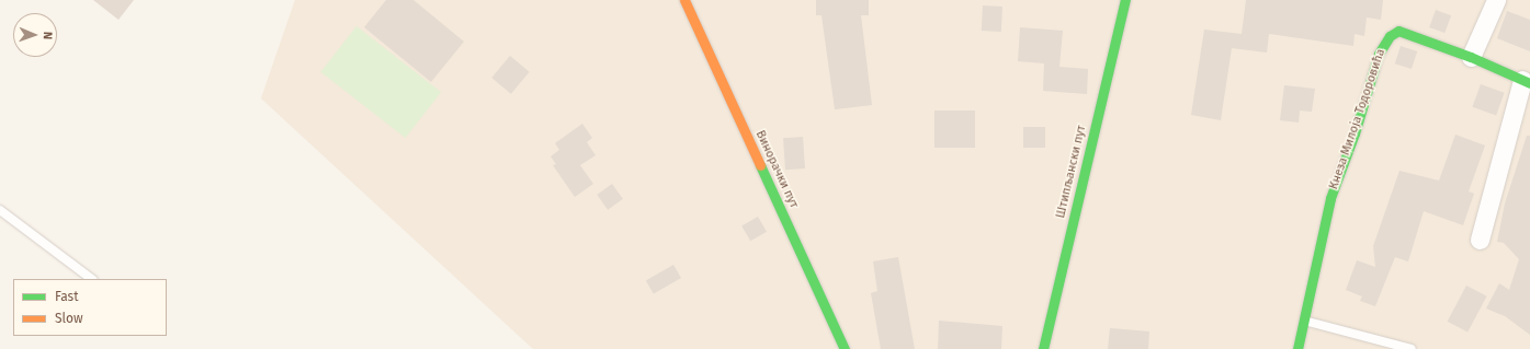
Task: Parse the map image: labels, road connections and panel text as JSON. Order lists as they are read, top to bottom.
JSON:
{
  "streets": {
    "street": ["Кнеза Милоја Тодоровића", "Винорачки пут", "Штипљански пут"]
  },
  "legend": ["Fast", "Slow"],
  "north": "right"
}
